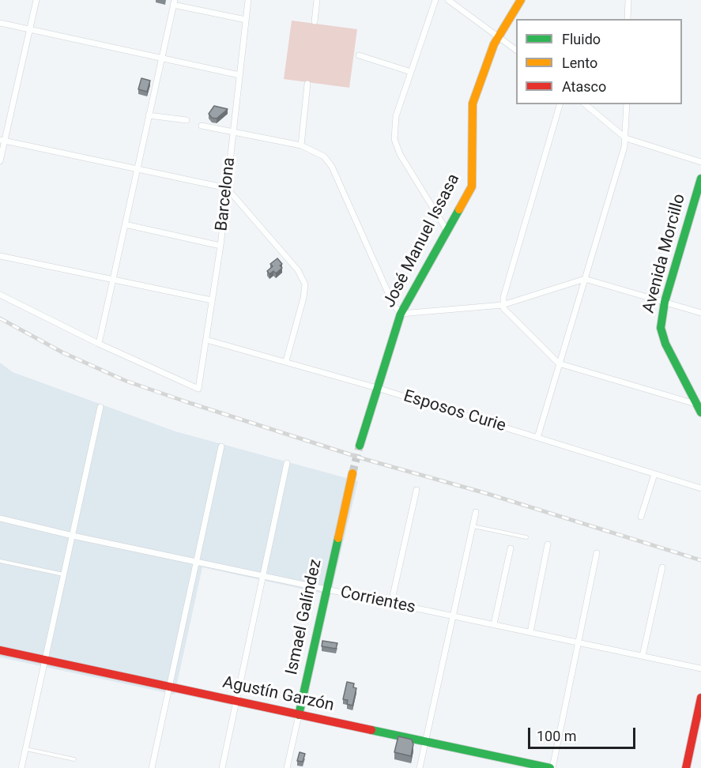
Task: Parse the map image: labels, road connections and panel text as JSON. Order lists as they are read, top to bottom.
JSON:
{
  "streets": {
    "main road": [
      "José Manuel Issasa",
      "Avenida Morcillo",
      "Ismael Galíndez",
      "Agustín Garzón"
    ],
    "street": ["Barcelona", "Esposos Curie", "Corrientes"]
  },
  "crossings": [
    ["Barcelona", "Esposos Curie"],
    ["José Manuel Issasa", "Esposos Curie"],
    ["Corrientes", "Ismael Galíndez"],
    ["Ismael Galíndez", "Agustín Garzón"]
  ],
  "legend": ["Fluido", "Lento", "Atasco"],
  "scale_bar": "100 m"
}
